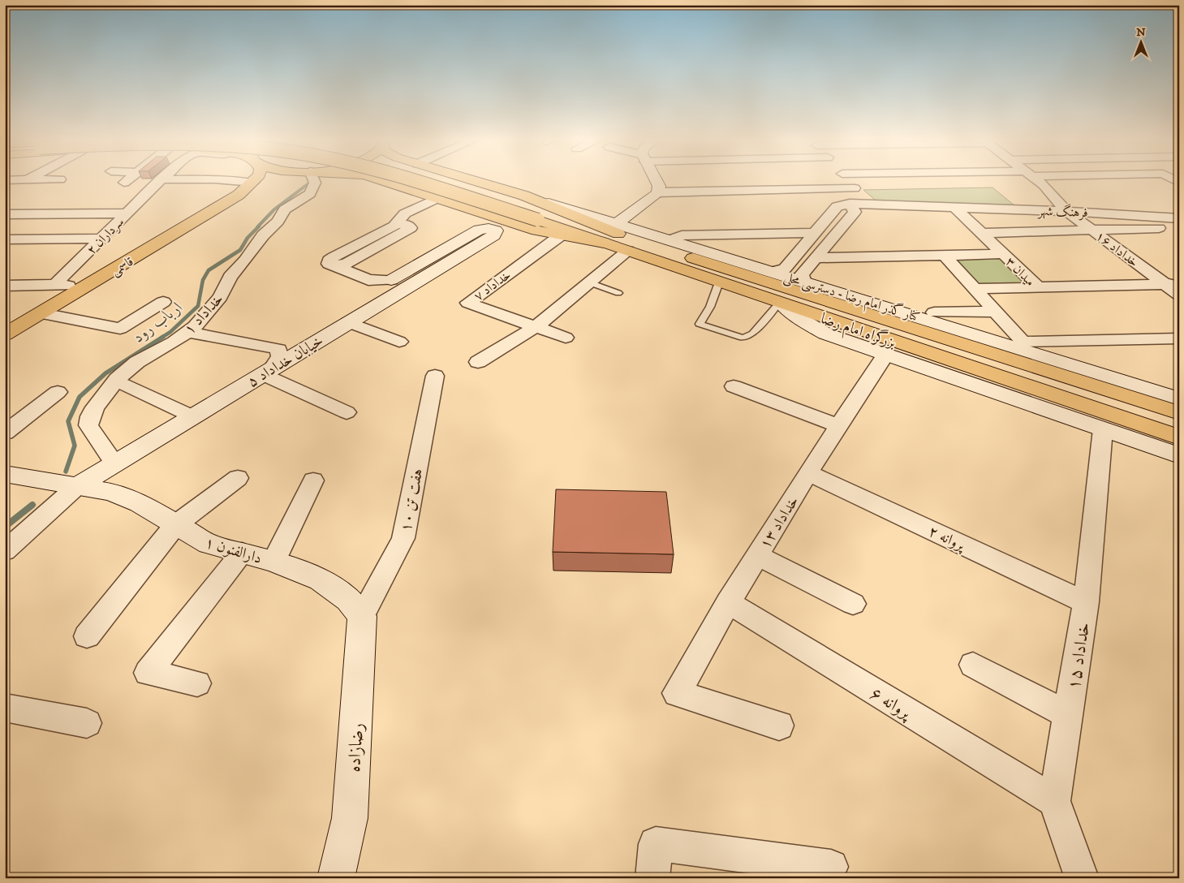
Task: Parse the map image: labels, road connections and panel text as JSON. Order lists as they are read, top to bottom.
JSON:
{
  "streets": {
    "main road": [
      "قاسمی",
      "کنار گذر امام رضا - دسترسی محلی",
      "بزرگراه امام رضا",
      "خیابان خداداد ۵",
      "دارالفنون ۱",
      "رضازاده"
    ],
    "street": [
      "فرهنگ شهر",
      "سرداران ۲",
      "خداداد ۱۶",
      "میدان ۳",
      "خداداد ۷",
      "خداداد ۱",
      "هفت تن ۱۰",
      "خداداد ۱۳",
      "پروانه ۲",
      "خداداد ۱۵",
      "پروانه ۶"
    ]
  },
  "crossings": [
    ["فرهنگ شهر", "خداداد ۱۶"],
    ["کنار گذر امام رضا - دسترسی محلی", "بزرگراه امام رضا"],
    ["کنار گذر امام رضا - دسترسی محلی", "خداداد ۱۳"],
    ["کنار گذر امام رضا - دسترسی محلی", "خداداد ۱۵"],
    ["خداداد ۱", "خیابان خداداد ۵"],
    ["بزرگراه امام رضا", "خیابان خداداد ۵"],
    ["خیابان خداداد ۵", "دارالفنون ۱"],
    ["هفت تن ۱۰", "دارالفنون ۱"],
    ["هفت تن ۱۰", "رضازاده"],
    ["خداداد ۱۳", "پروانه ۲"],
    ["خداداد ۱۳", "پروانه ۶"],
    ["پروانه ۲", "خداداد ۱۵"],
    ["دارالفنون ۱", "رضازاده"],
    ["خداداد ۱۵", "پروانه ۶"]
  ],
  "water": ["ارباب رود"],
  "north": "top"
}
